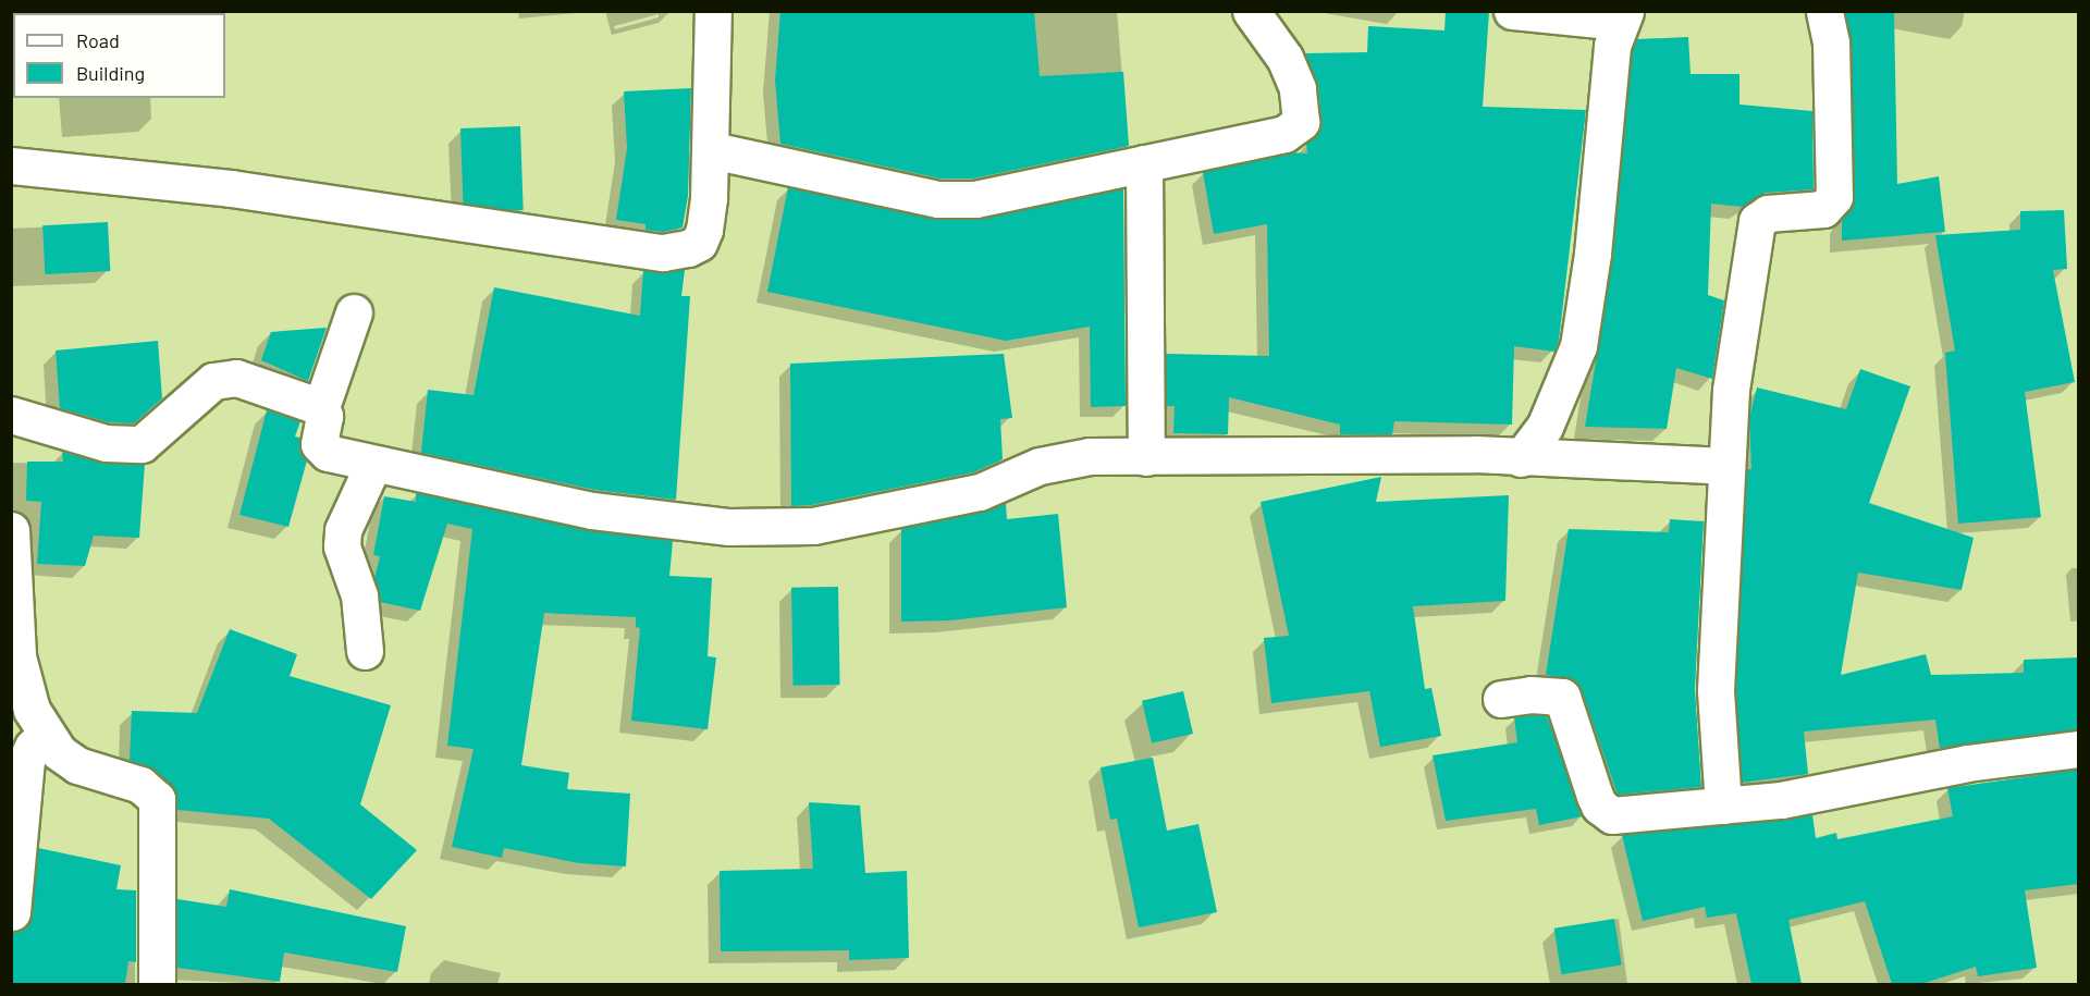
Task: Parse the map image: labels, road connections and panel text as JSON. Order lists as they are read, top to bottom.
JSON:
{
  "legend": ["Road", "Building"]
}
